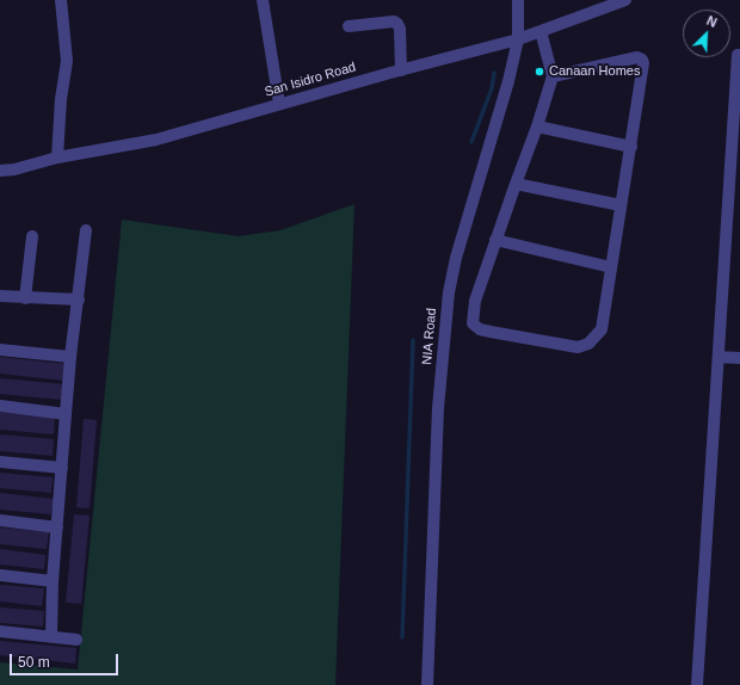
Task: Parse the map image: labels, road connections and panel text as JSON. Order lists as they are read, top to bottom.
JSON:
{
  "streets": {
    "street": ["San Isidro Road", "NIA Road"]
  },
  "crossings": [
    ["San Isidro Road", "NIA Road"]
  ],
  "places": ["Canaan Homes"],
  "scale_bar": "50 m",
  "north": "top right"
}
